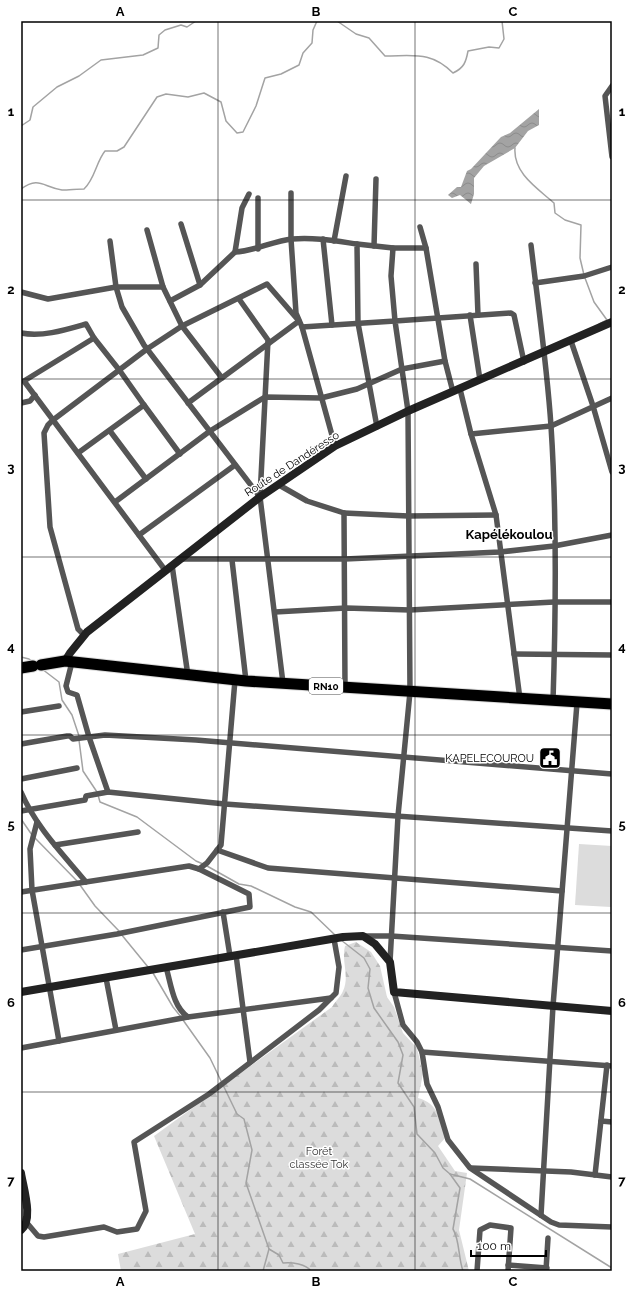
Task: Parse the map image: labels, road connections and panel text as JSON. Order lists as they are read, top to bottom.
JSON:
{
  "streets": {
    "highway": ["RN10"],
    "street": ["Route de Dandéresso"]
  },
  "crossings": [
    ["Route de Dandéresso", "RN10"]
  ],
  "districts": ["Kapélékoulou"],
  "parks": ["Forêt classée Tok"],
  "places": {
    "public building": ["KAPELECOUROU"]
  },
  "scale_bar": "100 m",
  "grid": {
    "columns": ["A", "B", "C"],
    "rows": [
      "1",
      "2",
      "3",
      "4",
      "5",
      "6",
      "7"
    ]
  }
}
